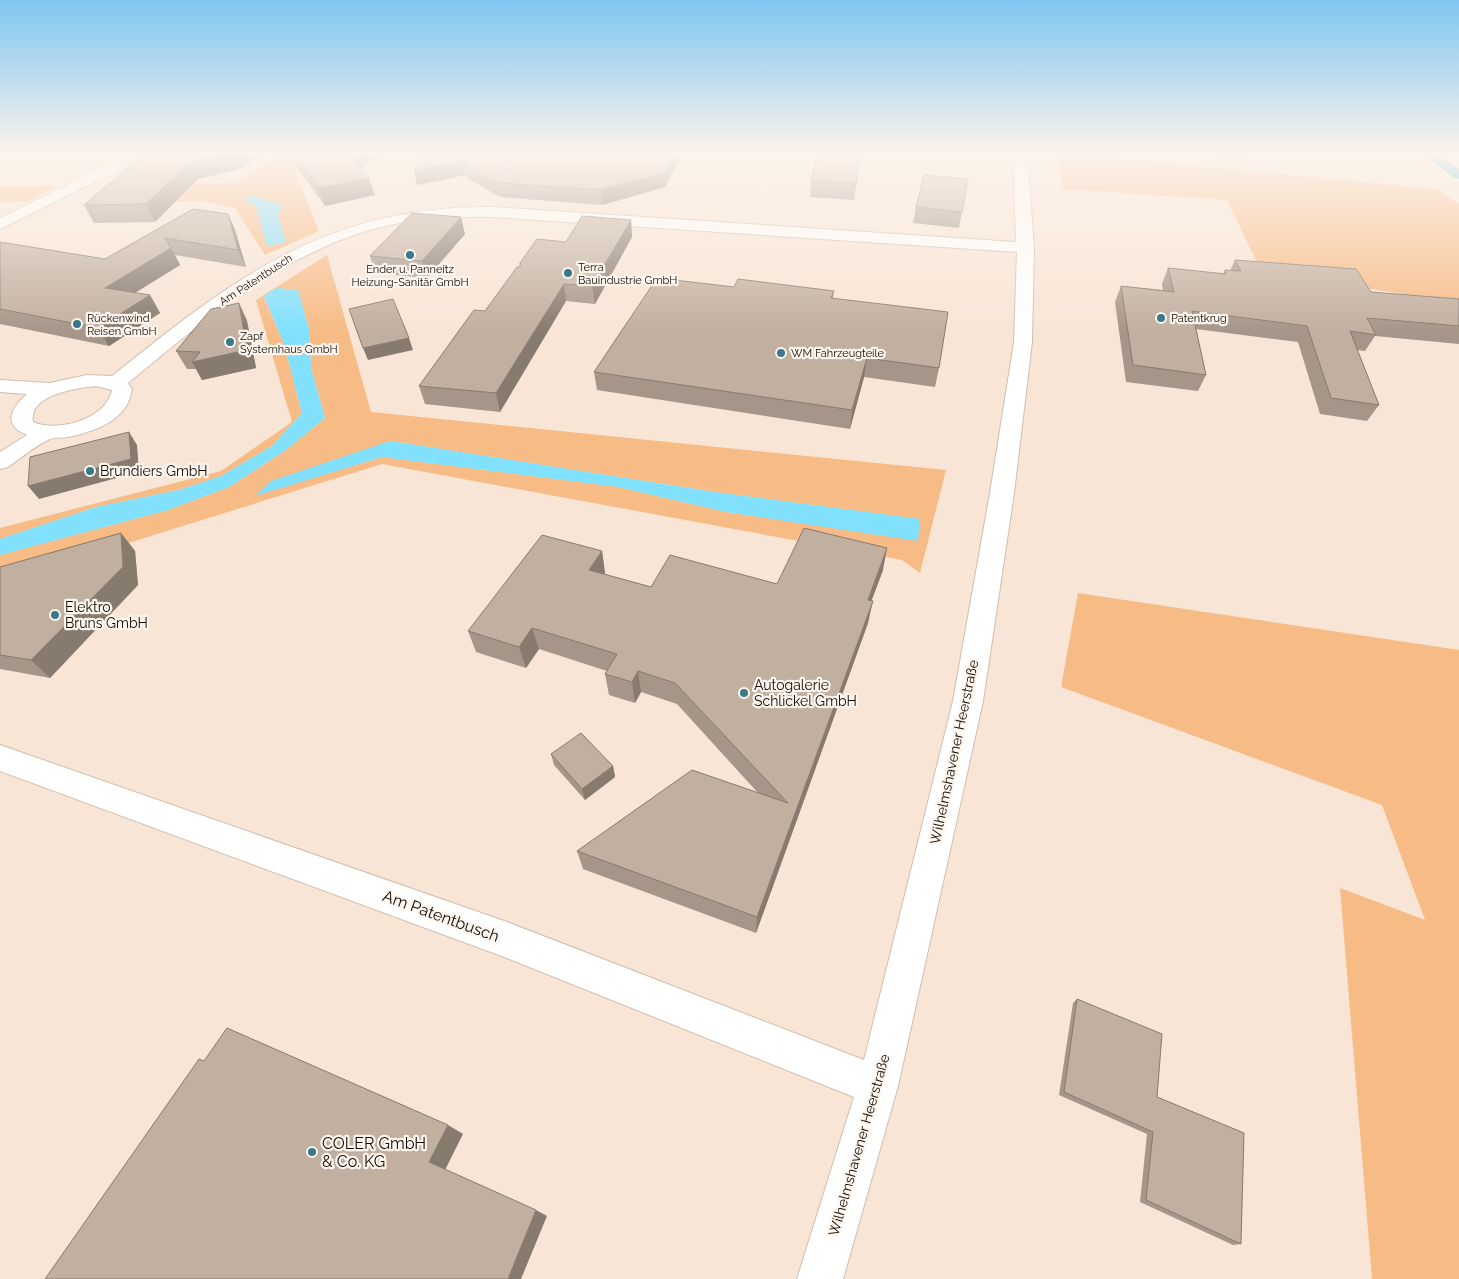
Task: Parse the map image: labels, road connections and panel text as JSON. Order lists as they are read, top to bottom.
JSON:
{
  "streets": {
    "street": ["Am Patentbusch", "Wilhelmshavener Heerstraße"]
  },
  "crossings": [
    ["Am Patentbusch", "Wilhelmshavener Heerstraße"]
  ],
  "places": [
    "Ender u. Panneitz Heizung-Sanitär GmbH",
    "Terra Bauindustrie GmbH",
    "Patentkrug",
    "Rückenwind Reisen GmbH",
    "Zapf Systemhaus GmbH",
    "WM Fahrzeugteile",
    "Brundiers GmbH",
    "Elektro Bruns GmbH",
    "Autogalerie Schlickel GmbH",
    "COLER GmbH & Co. KG"
  ]
}
